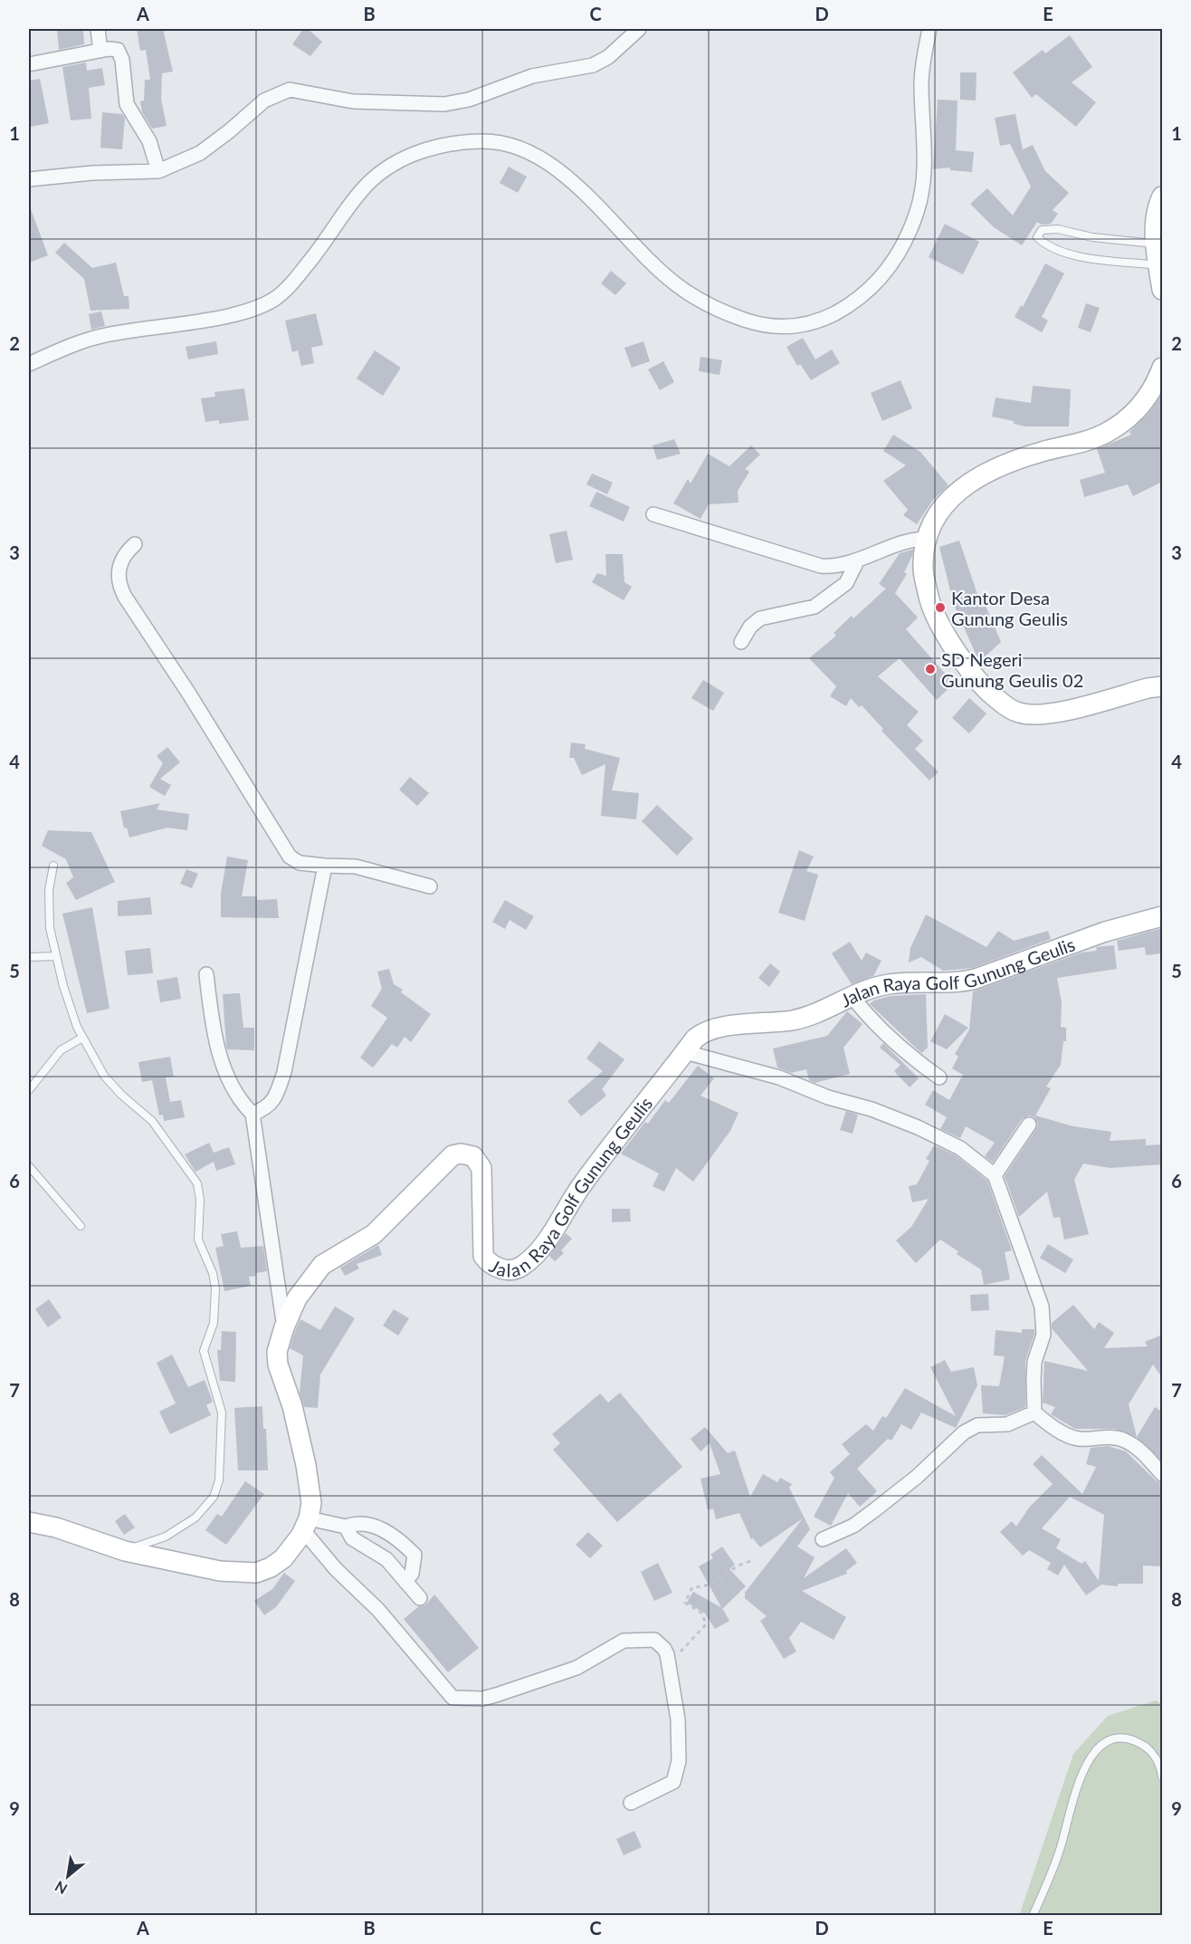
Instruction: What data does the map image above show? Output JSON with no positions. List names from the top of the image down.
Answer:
{
  "streets": {
    "main road": ["Jalan Raya Golf Gunung Geulis"]
  },
  "places": ["Kantor Desa Gunung Geulis", "SD Negeri Gunung Geulis 02"],
  "north": "bottom left",
  "grid": {
    "columns": [
      "A",
      "B",
      "C",
      "D",
      "E"
    ],
    "rows": [
      "1",
      "2",
      "3",
      "4",
      "5",
      "6",
      "7",
      "8",
      "9"
    ]
  }
}
